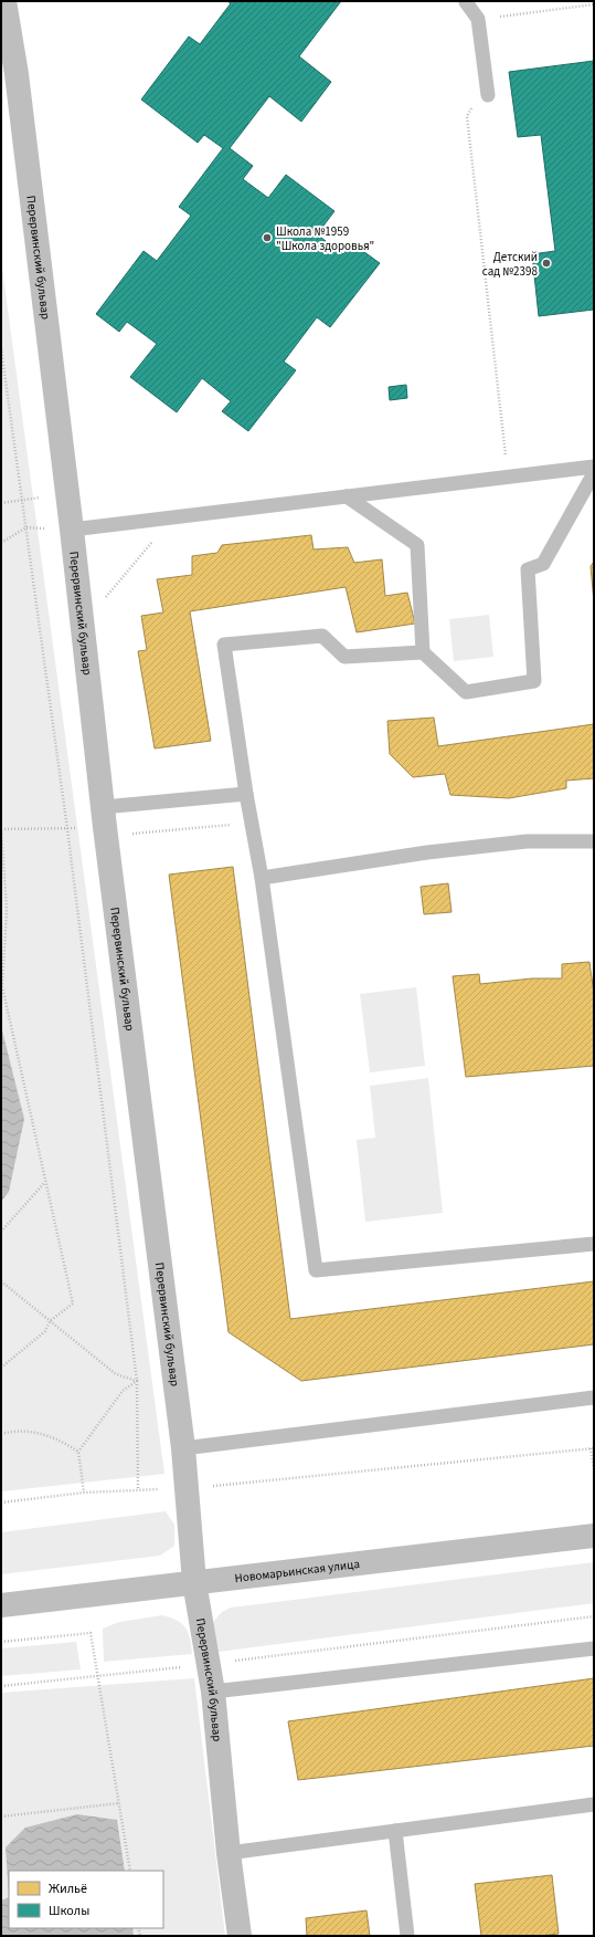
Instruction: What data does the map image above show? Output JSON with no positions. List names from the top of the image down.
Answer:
{
  "streets": {
    "street": ["Перервинский бульвар", "Новомарьинская улица"]
  },
  "crossings": [
    ["Перервинский бульвар", "Новомарьинская улица"]
  ],
  "places": ["Школа №1959 \"Школа здоровья\"", "Детский сад №2398"],
  "legend": ["Жильё", "Школы"]
}
